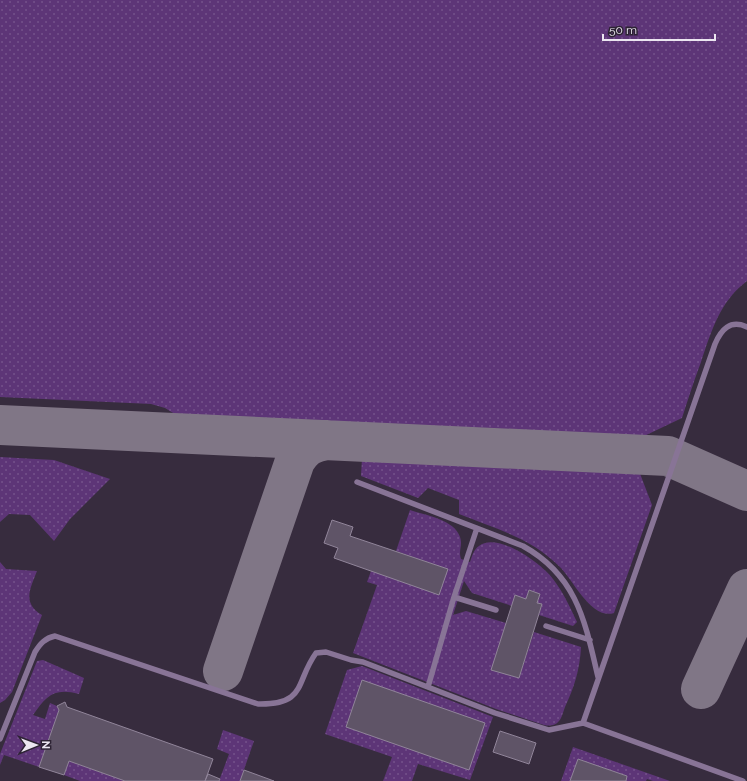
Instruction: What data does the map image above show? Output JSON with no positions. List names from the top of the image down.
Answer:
{
  "scale_bar": "50 m",
  "north": "right"
}
